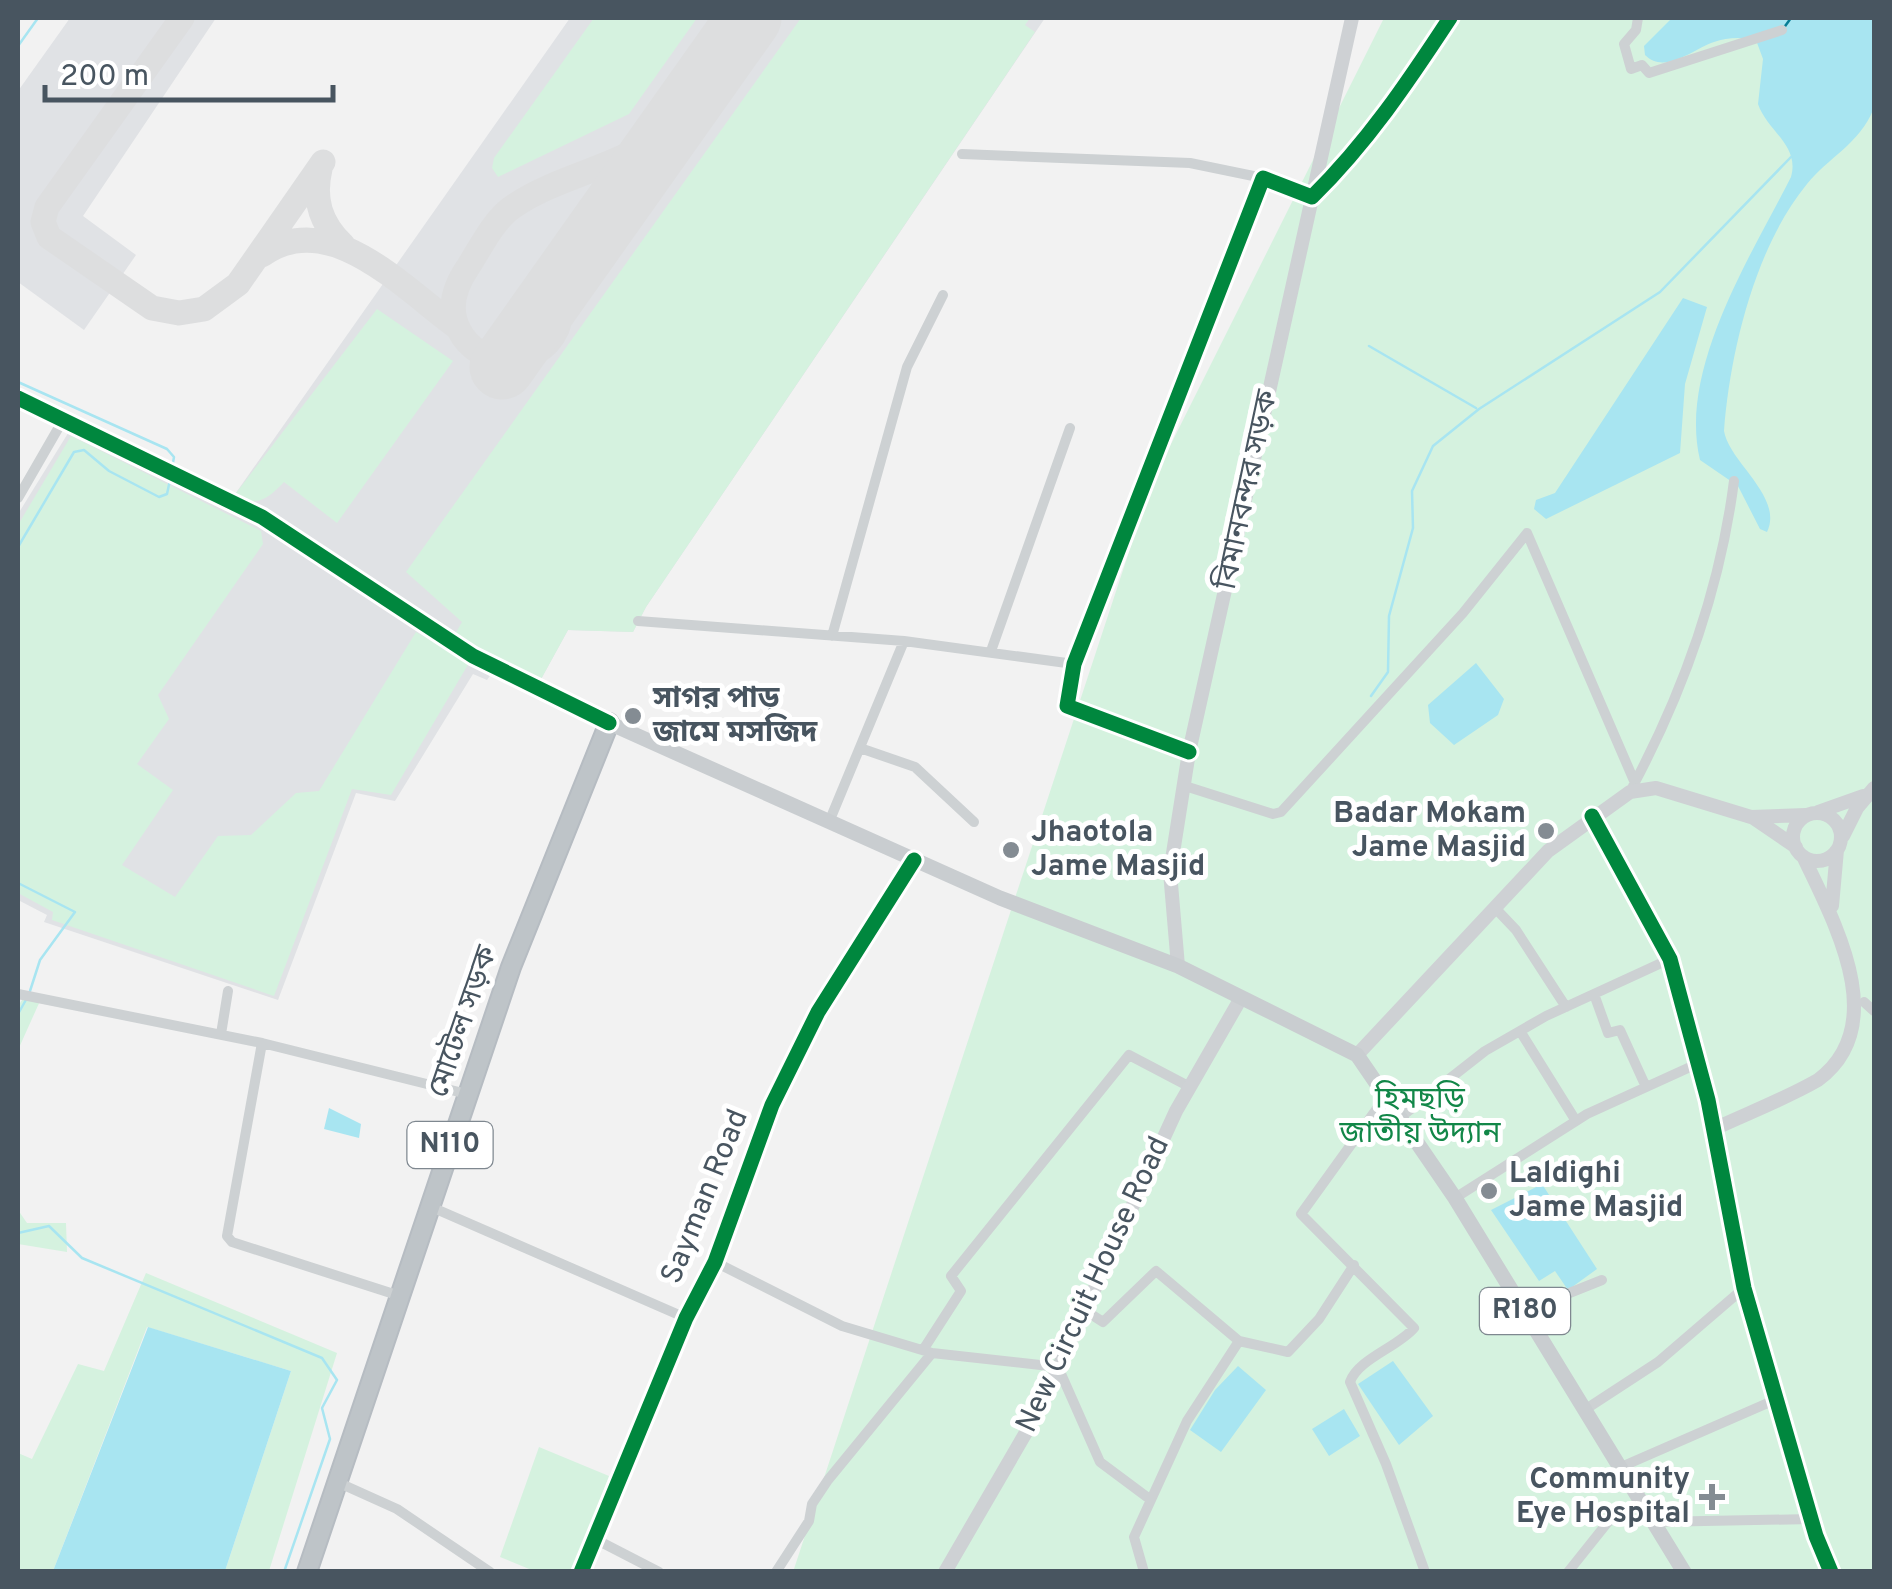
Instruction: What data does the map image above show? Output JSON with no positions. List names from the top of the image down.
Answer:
{
  "streets": {
    "highway": ["মোটেল সড়ক", "N110"],
    "main road": ["R180"],
    "street": ["বিমানবন্দর সড়ক", "Sayman Road", "New Circuit House Road"]
  },
  "crossings": [
    ["বিমানবন্দর সড়ক", "R180"],
    ["মোটেল সড়ক", "R180"],
    ["Sayman Road", "R180"],
    ["New Circuit House Road", "R180"]
  ],
  "parks": ["হিমছড়ি জাতীয় উদ্যান"],
  "places": {
    "other": [
      "সাগর পাড় জামে মসজিদ",
      "Badar Mokam Jame Masjid",
      "Jhaotola Jame Masjid",
      "Laldighi Jame Masjid"
    ],
    "health": ["Community Eye Hospital"]
  },
  "scale_bar": "200 m"
}
